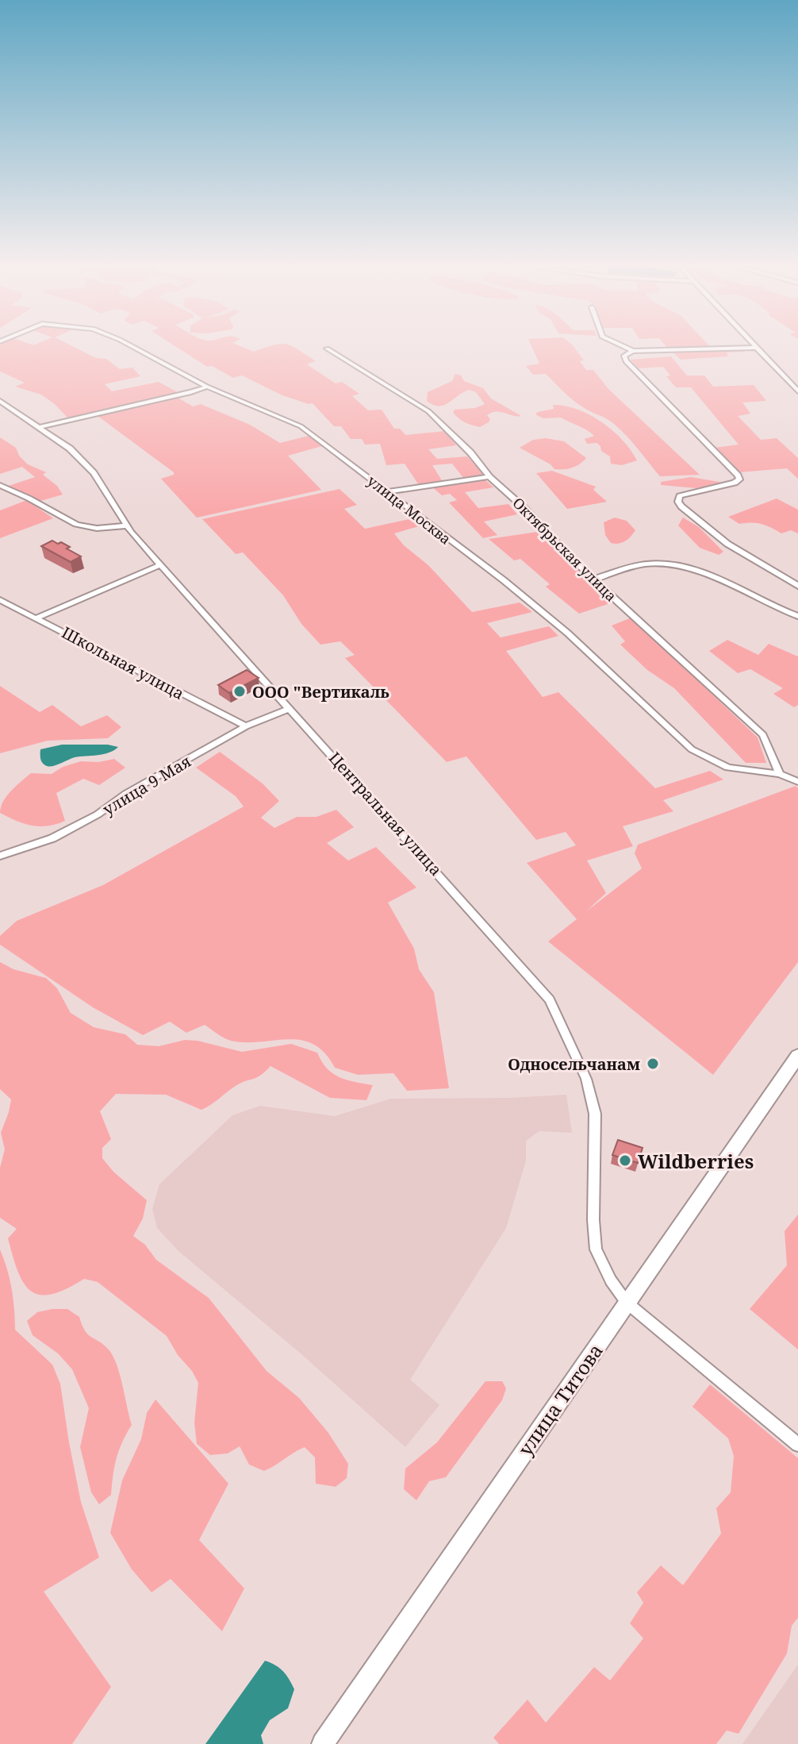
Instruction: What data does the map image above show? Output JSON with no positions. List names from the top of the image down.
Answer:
{
  "streets": {
    "main road": ["улица Титова"],
    "street": [
      "улица Москва",
      "Октябрьская улица",
      "Школьная улица",
      "улица 9 Мая",
      "Центральная улица"
    ]
  },
  "crossings": [
    ["улица Москва", "Октябрьская улица"],
    ["Школьная улица", "улица 9 Мая"],
    ["улица 9 Мая", "Центральная улица"],
    ["Центральная улица", "улица Титова"]
  ],
  "places": ["ООО \"Вертикаль", "Односельчанам", "Wildberries"]
}
